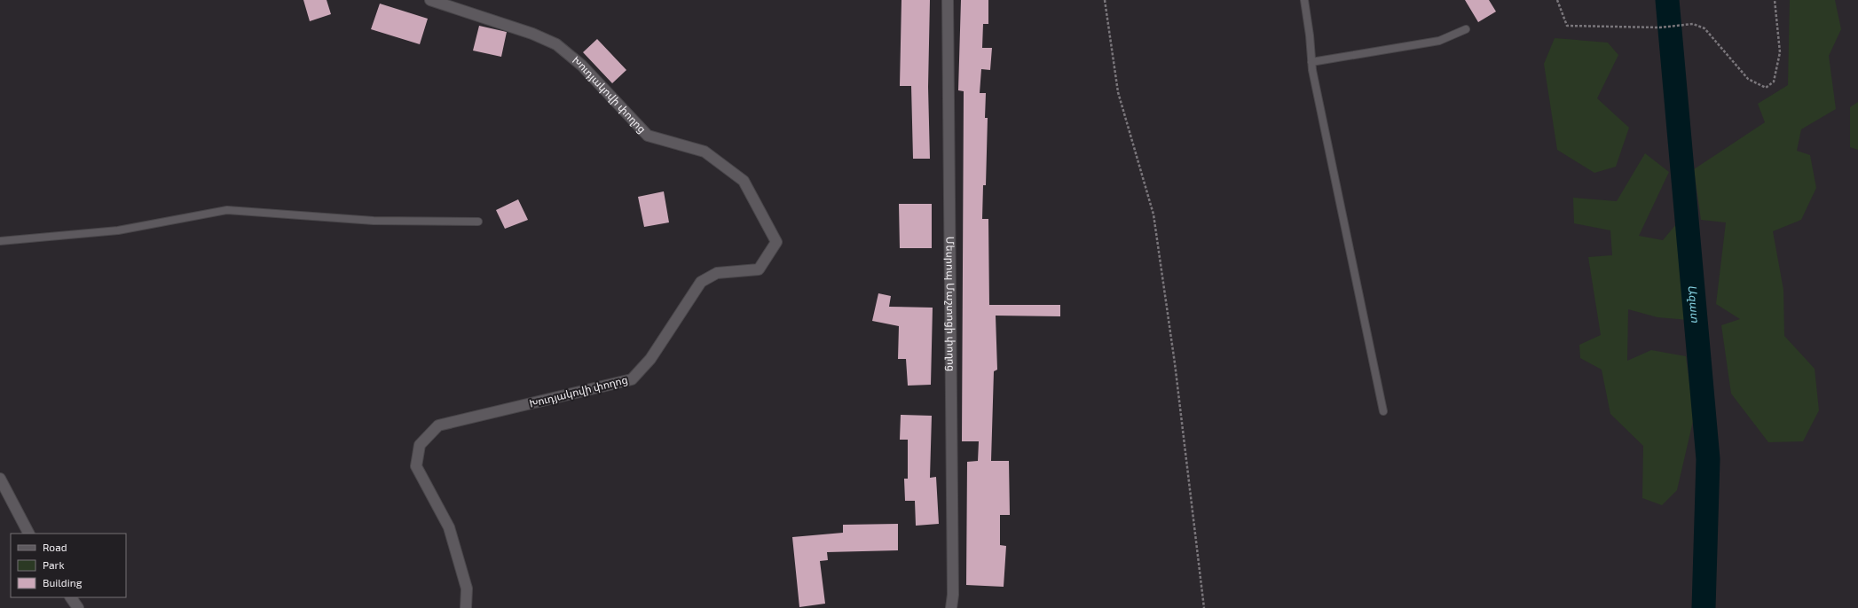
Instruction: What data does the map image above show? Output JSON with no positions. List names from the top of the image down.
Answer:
{
  "streets": {
    "street": ["Խուդյակովի փողոց", "Մեսրոպ Մաշտոցի փողոց"]
  },
  "water": ["Ազատ"],
  "legend": ["Road", "Park", "Building"]
}
